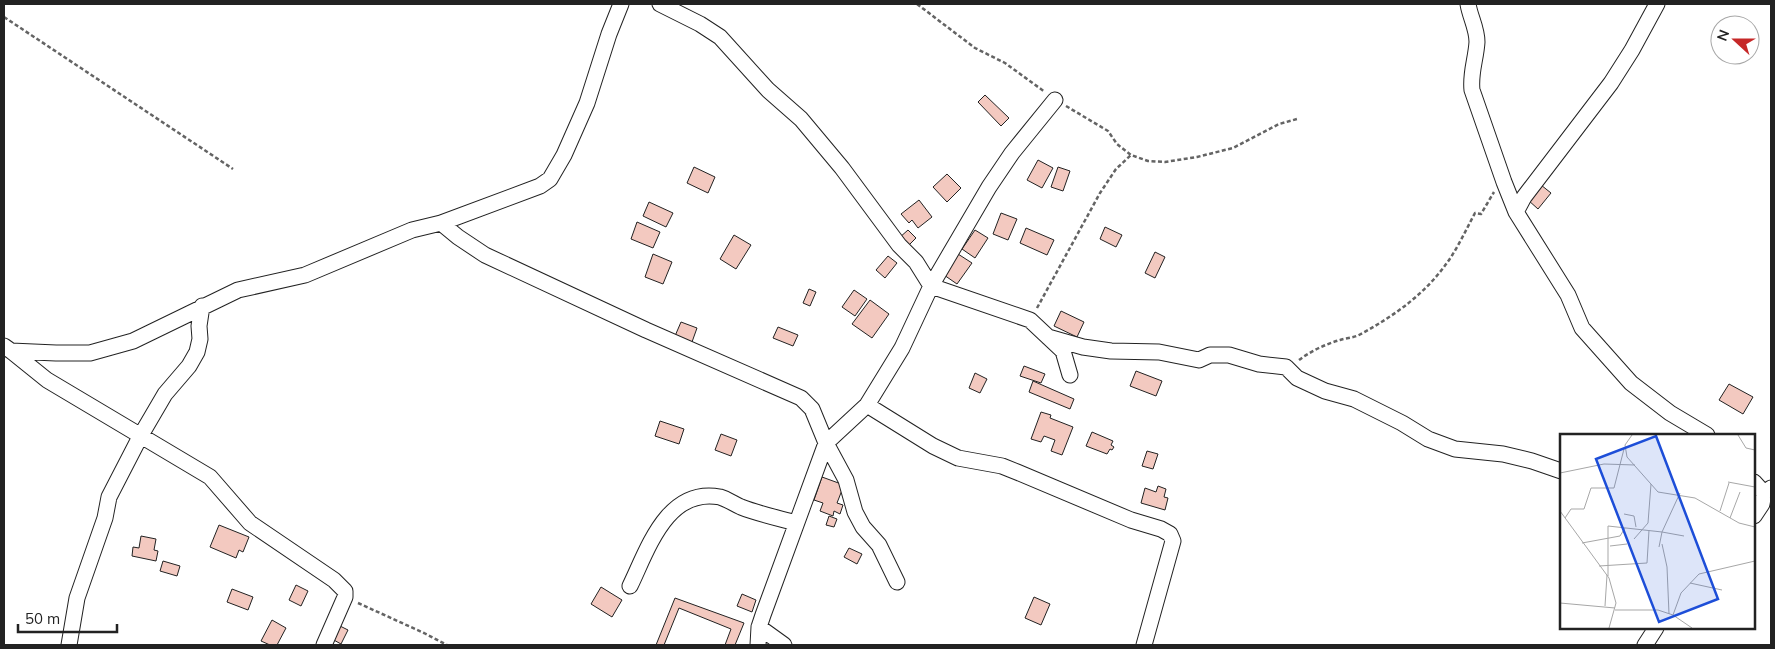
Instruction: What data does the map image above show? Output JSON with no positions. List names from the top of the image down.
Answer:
{
  "scale_bar": "50 m",
  "north": "left"
}
